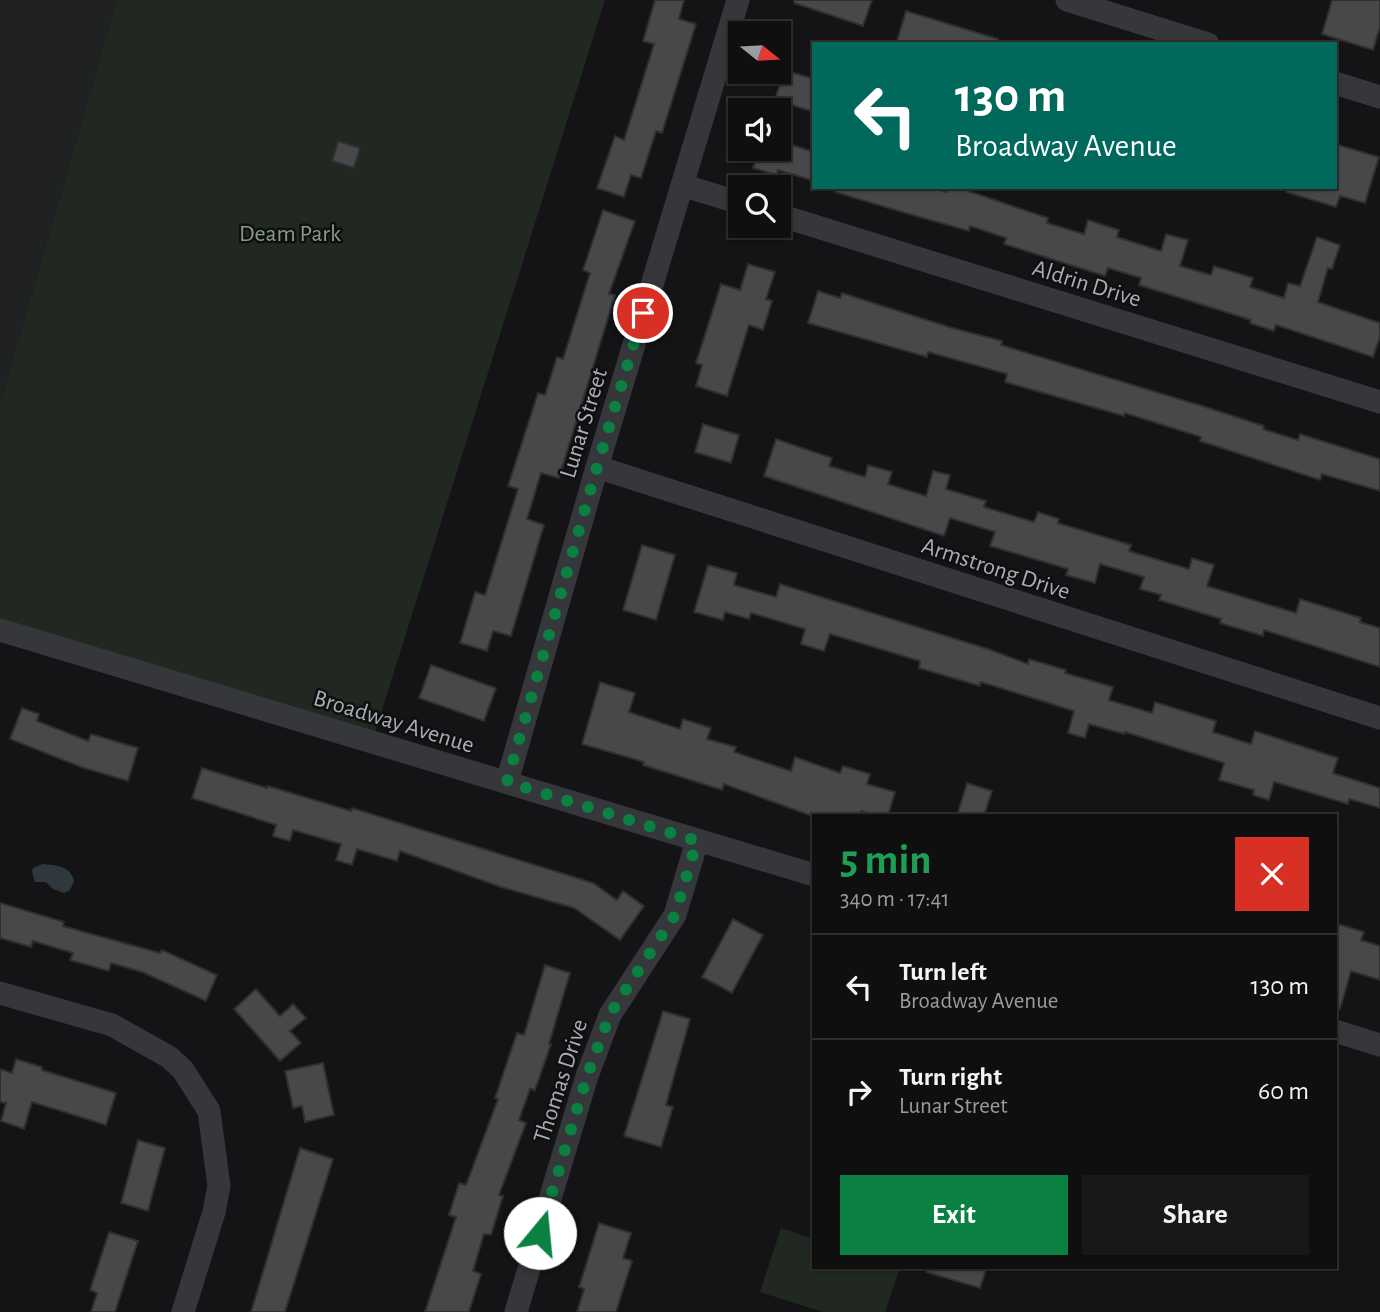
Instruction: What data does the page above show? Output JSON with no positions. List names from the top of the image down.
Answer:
{
  "streets": {
    "street": [
      "Aldrin Drive",
      "Lunar Street",
      "Armstrong Drive",
      "Broadway Avenue",
      "Thomas Drive"
    ]
  },
  "crossings": [
    ["Lunar Street", "Armstrong Drive"],
    ["Lunar Street", "Broadway Avenue"],
    ["Broadway Avenue", "Thomas Drive"]
  ],
  "parks": ["Deam Park"],
  "north": "right",
  "page": {
    "turn": ["130 m", "Broadway Avenue"],
    "heading": ["5 min", "340 m · 17:41"],
    "list": [
      {
        "name": "Turn left",
        "note": "Broadway Avenue",
        "value": "130 m"
      },
      {
        "name": "Turn right",
        "note": "Lunar Street",
        "value": "60 m"
      }
    ],
    "buttons": ["Exit", "Share"]
  }
}
